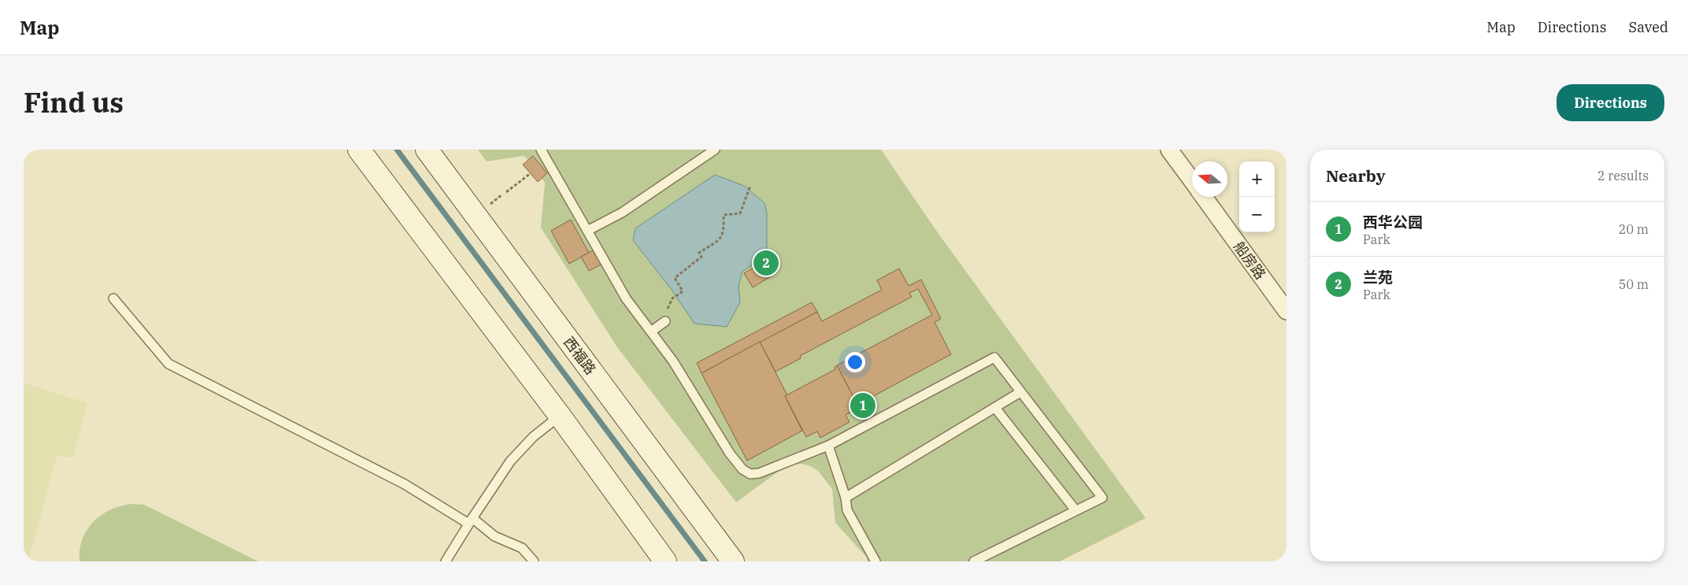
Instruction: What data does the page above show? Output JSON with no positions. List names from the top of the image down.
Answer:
{
  "streets": {
    "main road": ["西福路"],
    "street": ["船房路"]
  },
  "north": "left",
  "page": {
    "header": "Map",
    "nav": ["Map", "Directions", "Saved"],
    "title": "Find us",
    "buttons": "Directions",
    "heading": ["Nearby", "2 results"],
    "map_buttons": ["+", "−"],
    "list": [
      {
        "mark": "1",
        "name": "西华公园",
        "note": "Park",
        "value": "20 m"
      },
      {
        "mark": "2",
        "name": "兰苑",
        "note": "Park",
        "value": "50 m"
      }
    ],
    "pins": ["2", "1"]
  }
}
